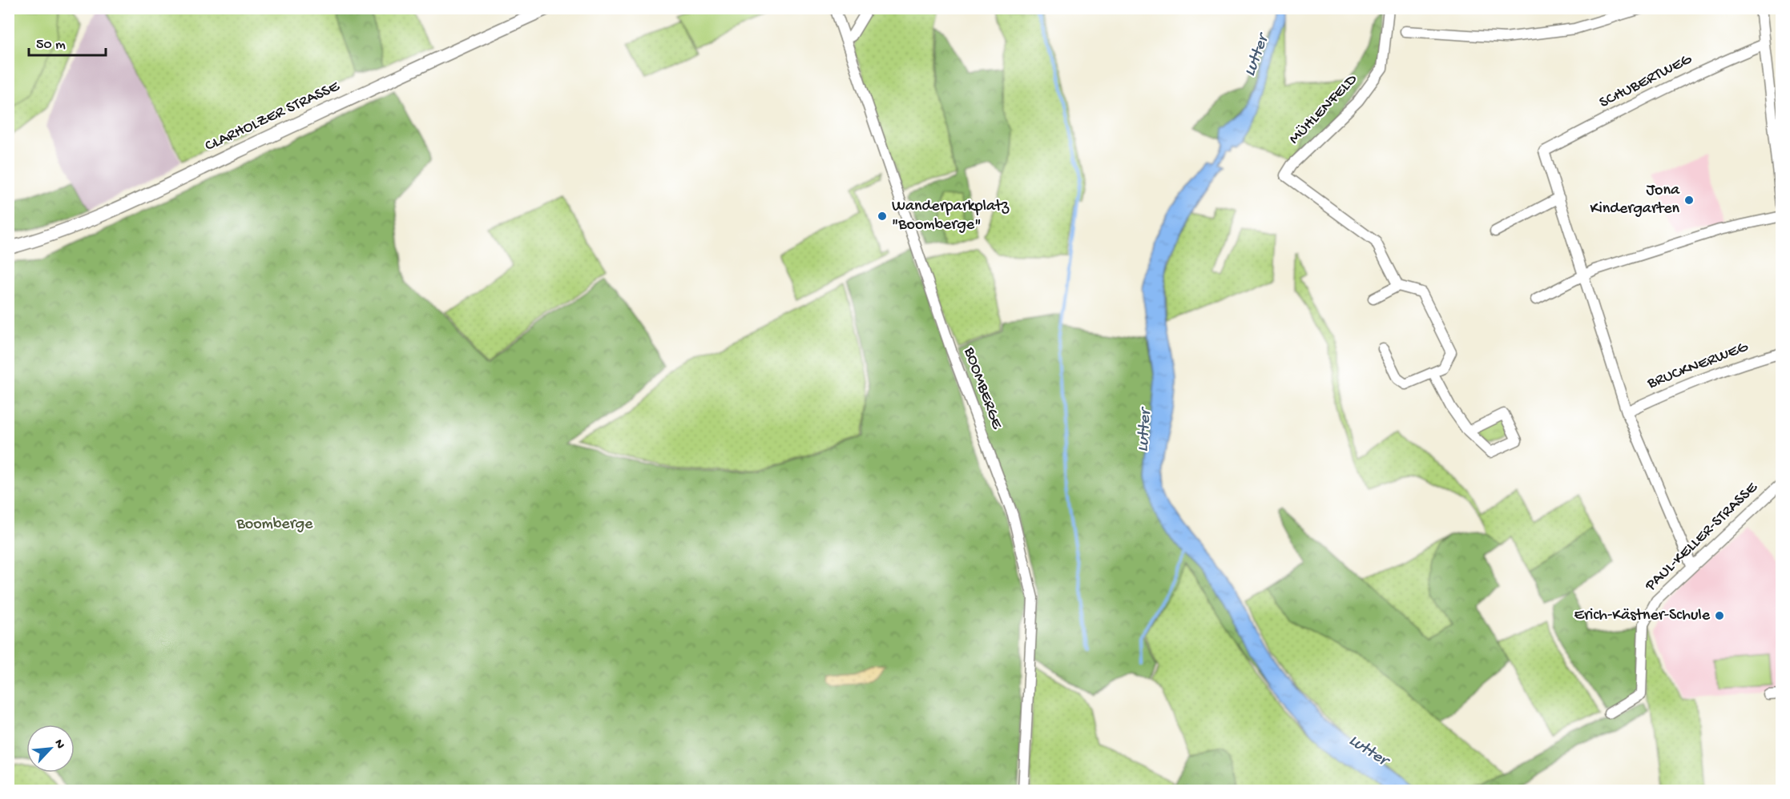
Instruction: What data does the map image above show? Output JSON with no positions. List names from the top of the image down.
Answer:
{
  "streets": {
    "street": [
      "SCHUBERTWEG",
      "MÜHLENFELD",
      "CLARHOLZER STRASSE",
      "BRUCKNERWEG",
      "BOOMBERGE",
      "PAUL-KELLER-STRASSE"
    ]
  },
  "water": ["Lutter"],
  "parks": ["Boomberge"],
  "places": ["Jona Kindergarten", "Wanderparkplatz \"Boomberge\"", "Erich-Kästner-Schule"],
  "scale_bar": "50 m",
  "north": "top right"
}
